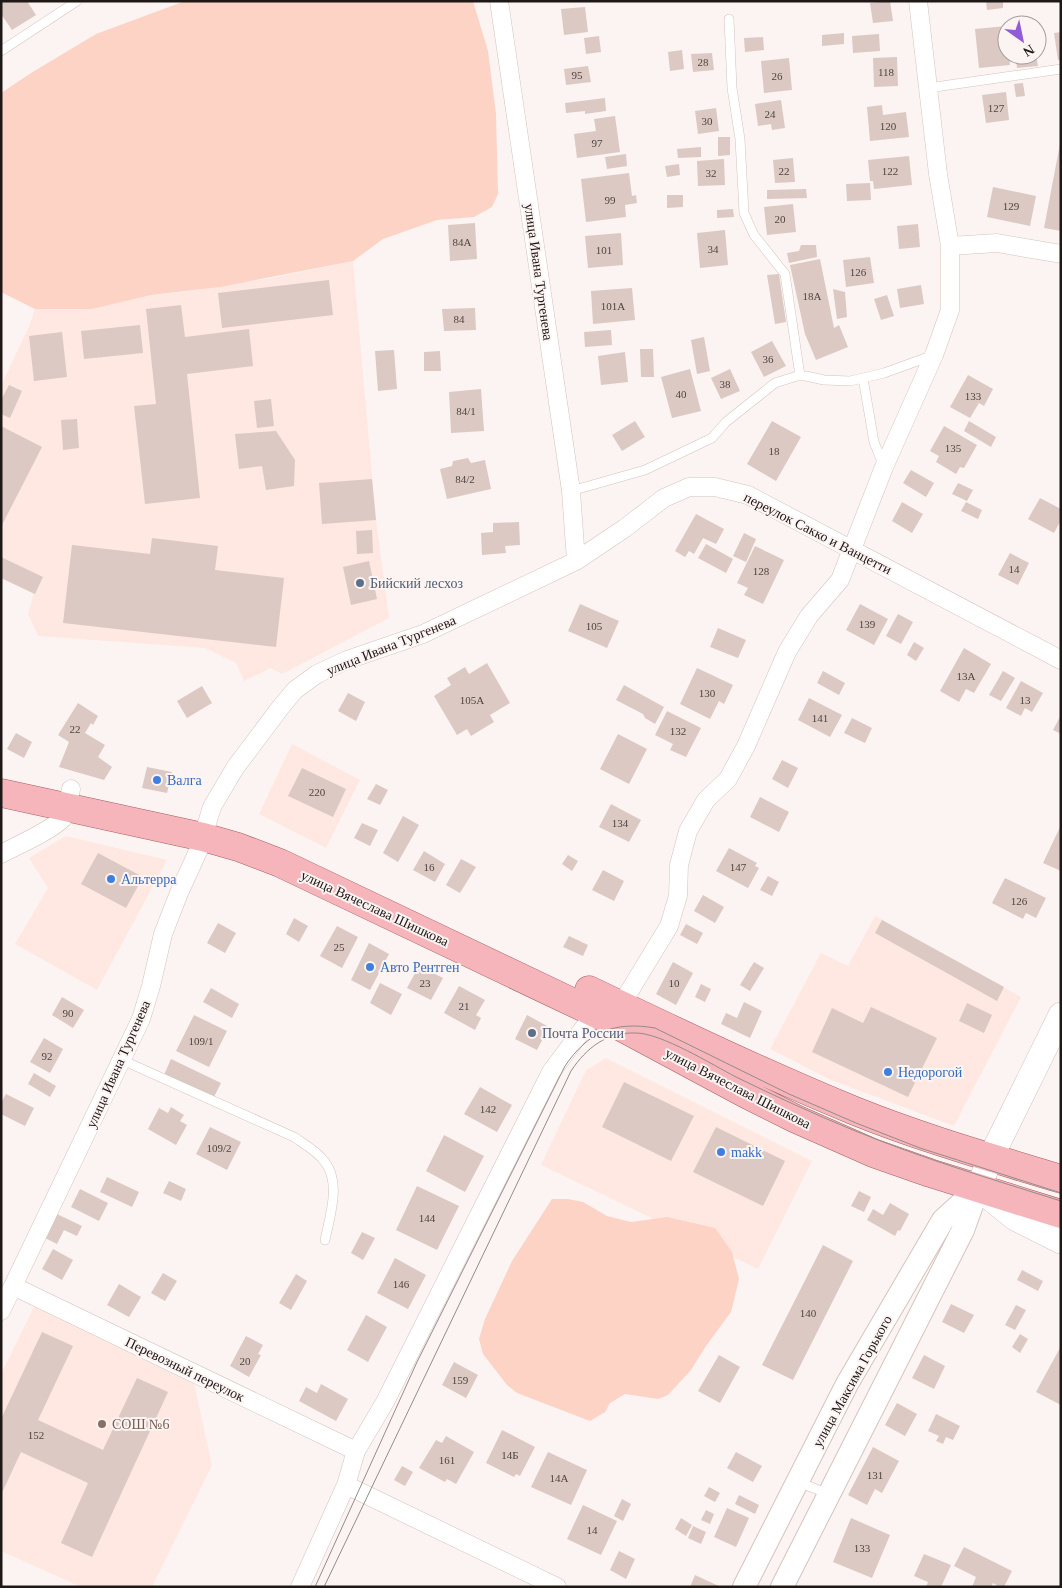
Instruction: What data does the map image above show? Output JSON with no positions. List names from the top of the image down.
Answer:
{
  "streets": {
    "main road": ["улица Вячеслава Шишкова", "улица Максима Горького"],
    "street": ["улица Ивана Тургенева", "переулок Сакко и Ванцетти", "Перевозный переулок"]
  },
  "crossings": [
    ["улица Ивана Тургенева", "переулок Сакко и Ванцетти"],
    ["улица Ивана Тургенева", "улица Вячеслава Шишкова"],
    ["улица Ивана Тургенева", "Перевозный переулок"],
    ["улица Вячеслава Шишкова", "улица Максима Горького"]
  ],
  "places": [
    "Бийский лесхоз",
    "Валга",
    "Альтерра",
    "Авто Рентген",
    "Почта России",
    "Недорогой",
    "makk",
    "СОШ №6"
  ],
  "house_numbers": [
    "28",
    "118",
    "95",
    "26",
    "127",
    "24",
    "30",
    "120",
    "97",
    "22",
    "122",
    "32",
    "99",
    "129",
    "20",
    "84А",
    "34",
    "101",
    "126",
    "18А",
    "101А",
    "84",
    "36",
    "38",
    "40",
    "133",
    "84/1",
    "135",
    "18",
    "84/2",
    "14",
    "128",
    "139",
    "105",
    "13А",
    "130",
    "105А",
    "13",
    "141",
    "22",
    "132",
    "220",
    "134",
    "16",
    "147",
    "126",
    "25",
    "23",
    "10",
    "21",
    "90",
    "109/1",
    "92",
    "142",
    "109/2",
    "144",
    "146",
    "140",
    "20",
    "159",
    "152",
    "14Б",
    "161",
    "131",
    "14А",
    "14",
    "133"
  ],
  "north": "bottom right"
}
